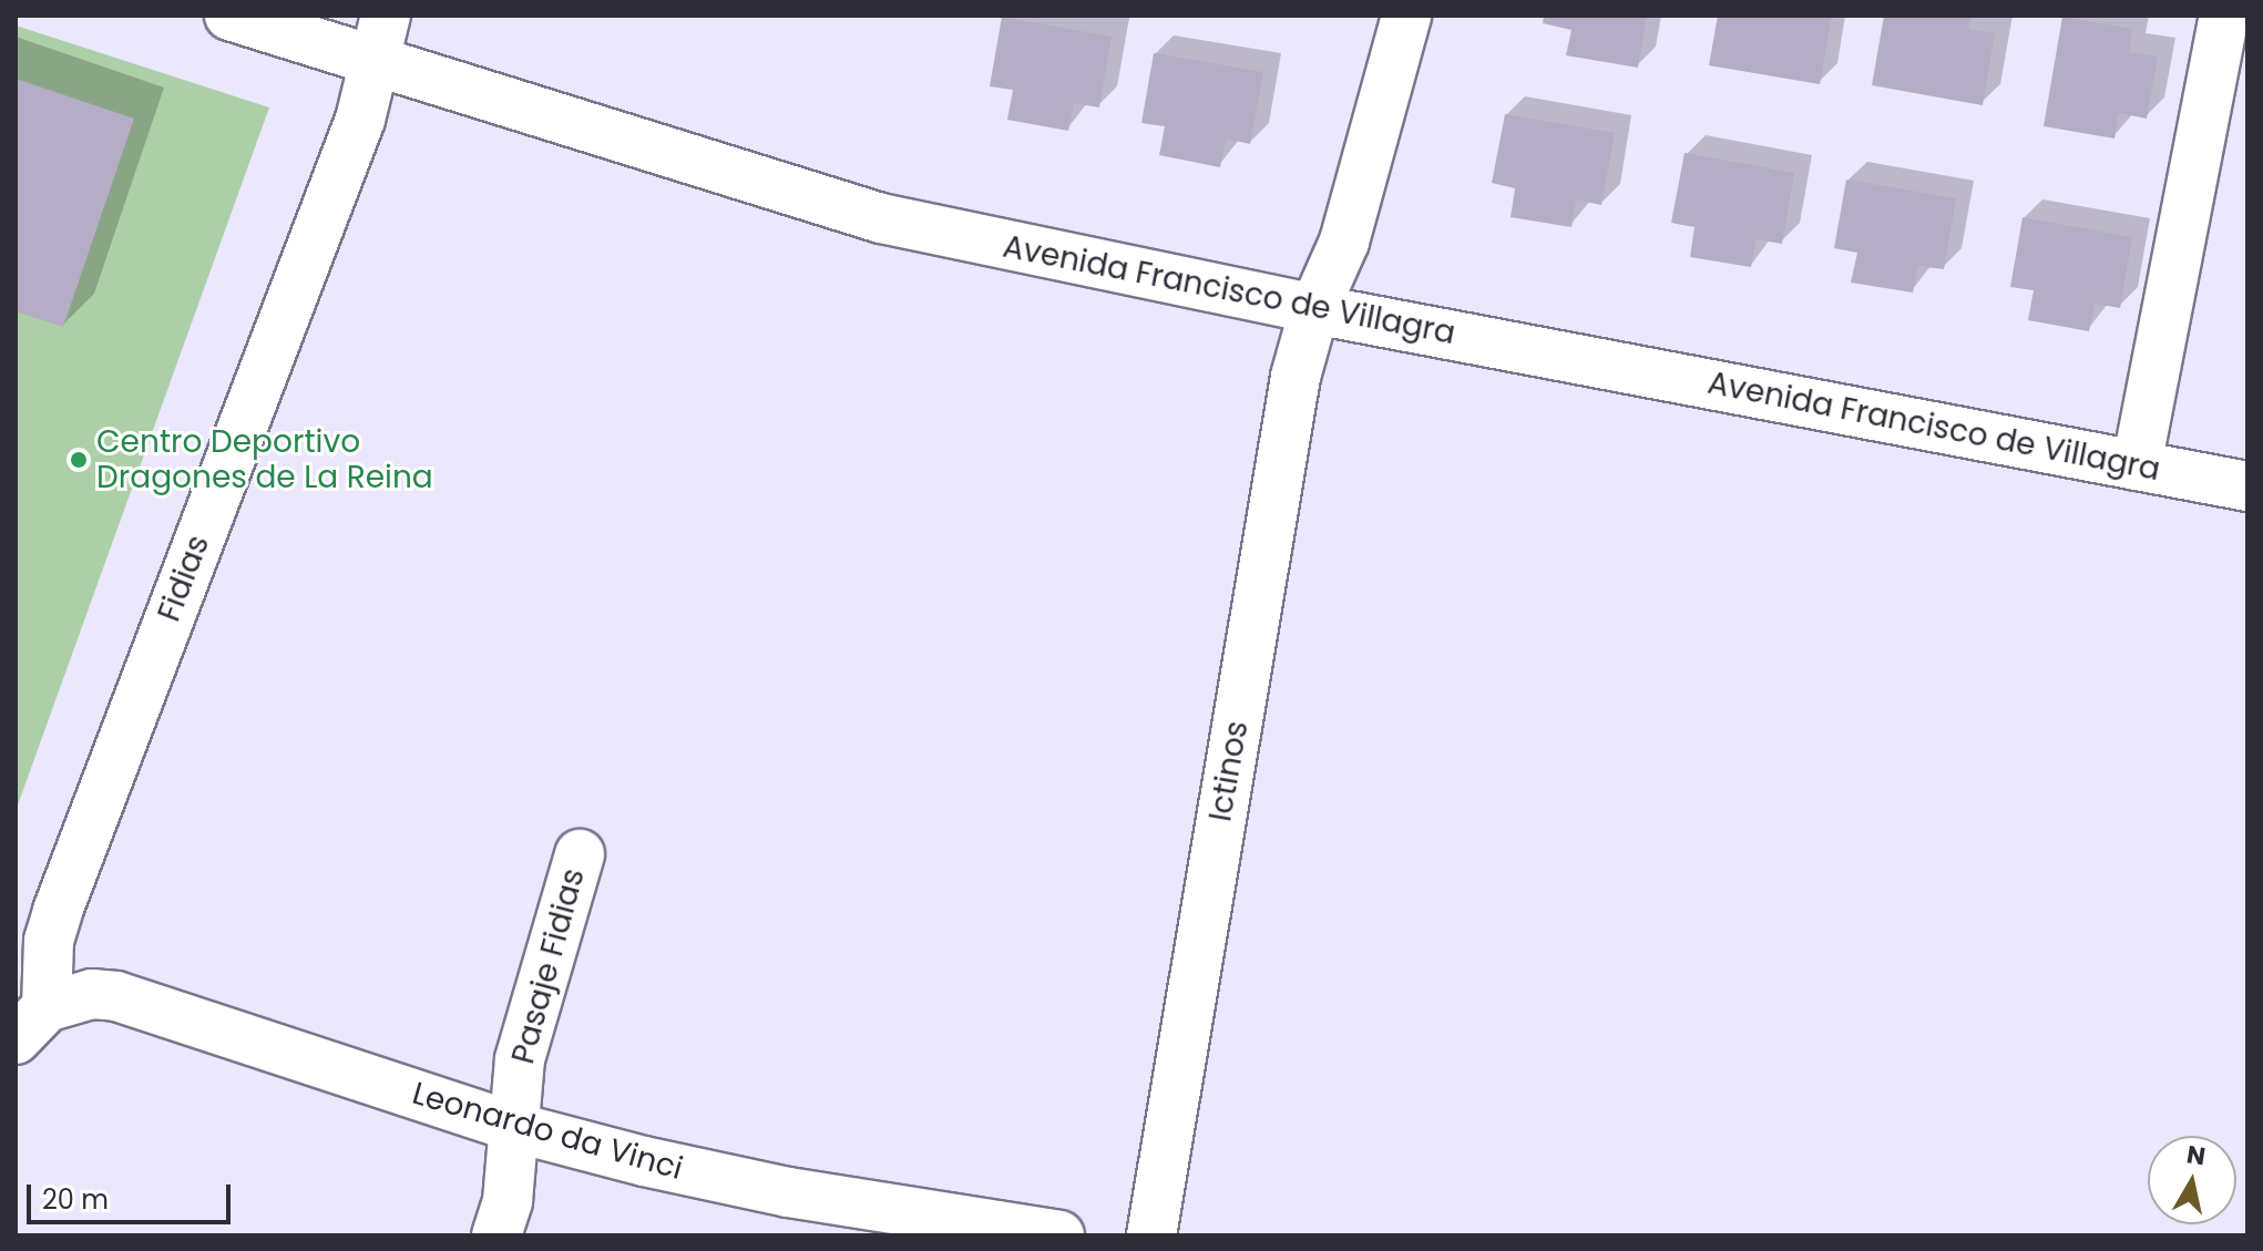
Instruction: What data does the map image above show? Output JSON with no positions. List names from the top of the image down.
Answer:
{
  "streets": {
    "street": [
      "Avenida Francisco de Villagra",
      "Fidias",
      "Ictinos",
      "Pasaje Fidias",
      "Leonardo da Vinci"
    ]
  },
  "crossings": [
    ["Avenida Francisco de Villagra", "Fidias"],
    ["Avenida Francisco de Villagra", "Ictinos"],
    ["Fidias", "Leonardo da Vinci"],
    ["Pasaje Fidias", "Leonardo da Vinci"]
  ],
  "places": ["Centro Deportivo Dragones de La Reina"],
  "scale_bar": "20 m",
  "north": "top"
}
